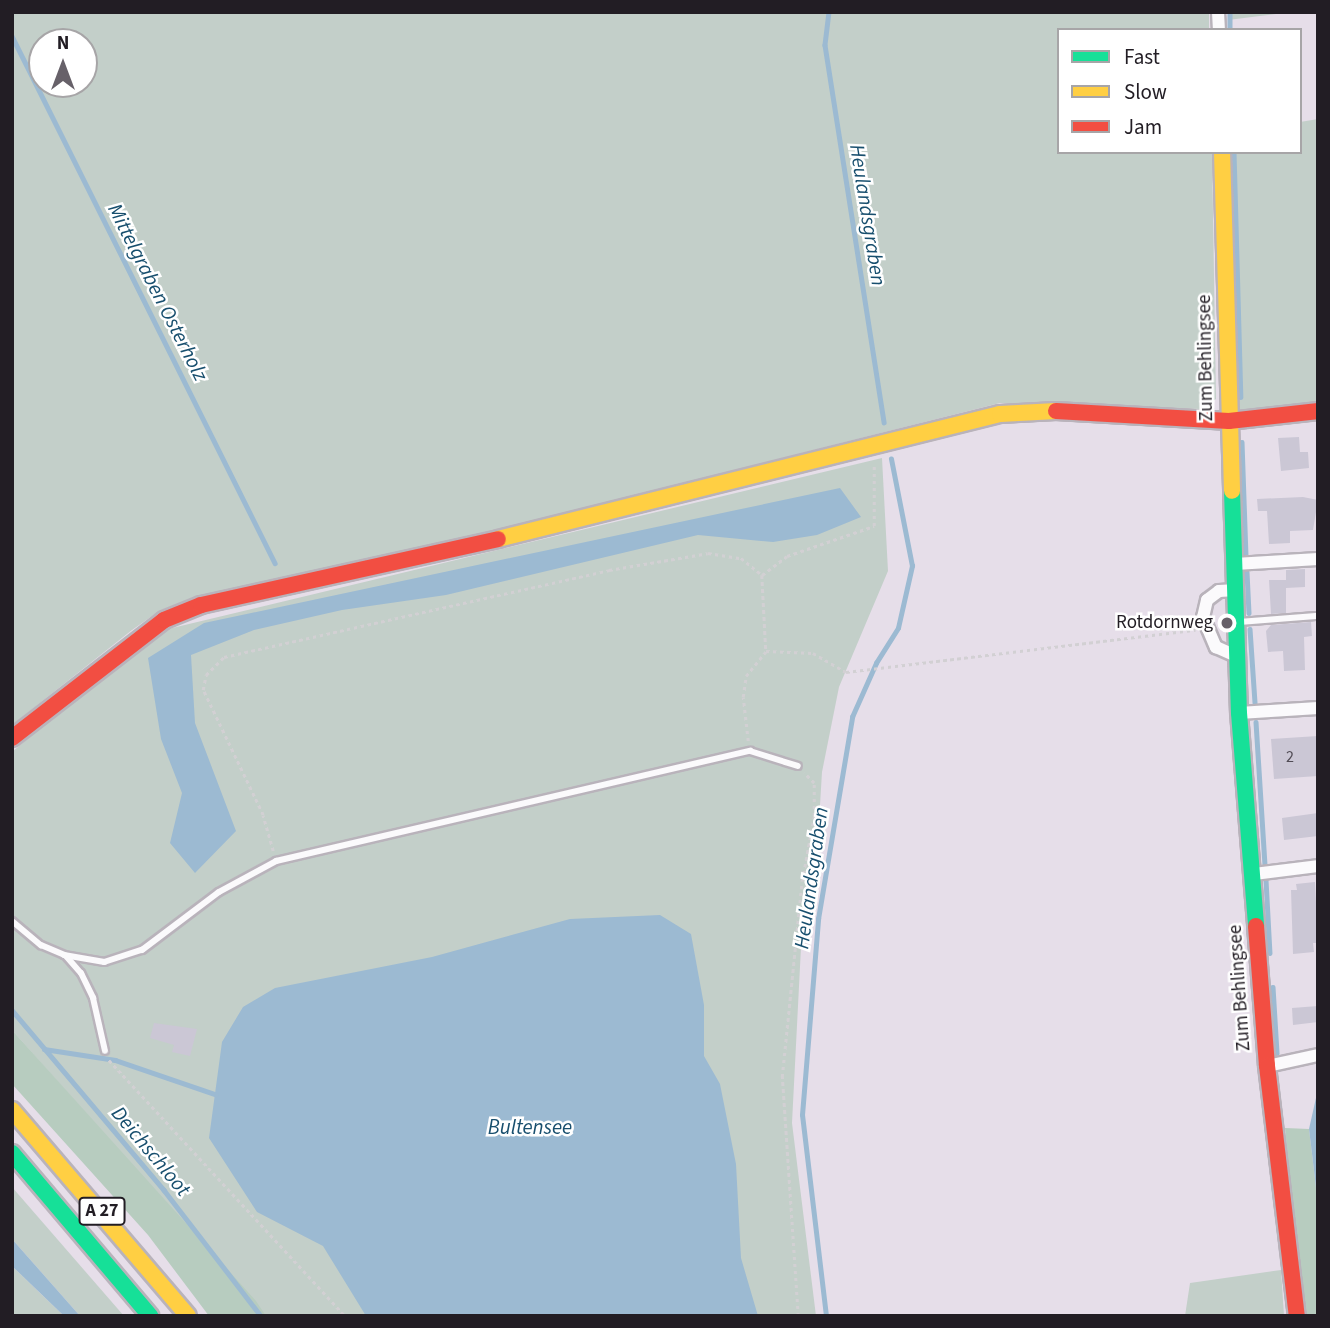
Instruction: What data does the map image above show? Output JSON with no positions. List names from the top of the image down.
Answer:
{
  "streets": {
    "main road": ["Zum Behlingsee", "A 27"]
  },
  "water": [
    "Heulandsgraben",
    "Mittelgraben Osterholz",
    "Bultensee",
    "Deichschloot"
  ],
  "places": ["Rotdornweg"],
  "house_numbers": ["2"],
  "legend": ["Fast", "Slow", "Jam"],
  "north": "top"
}
